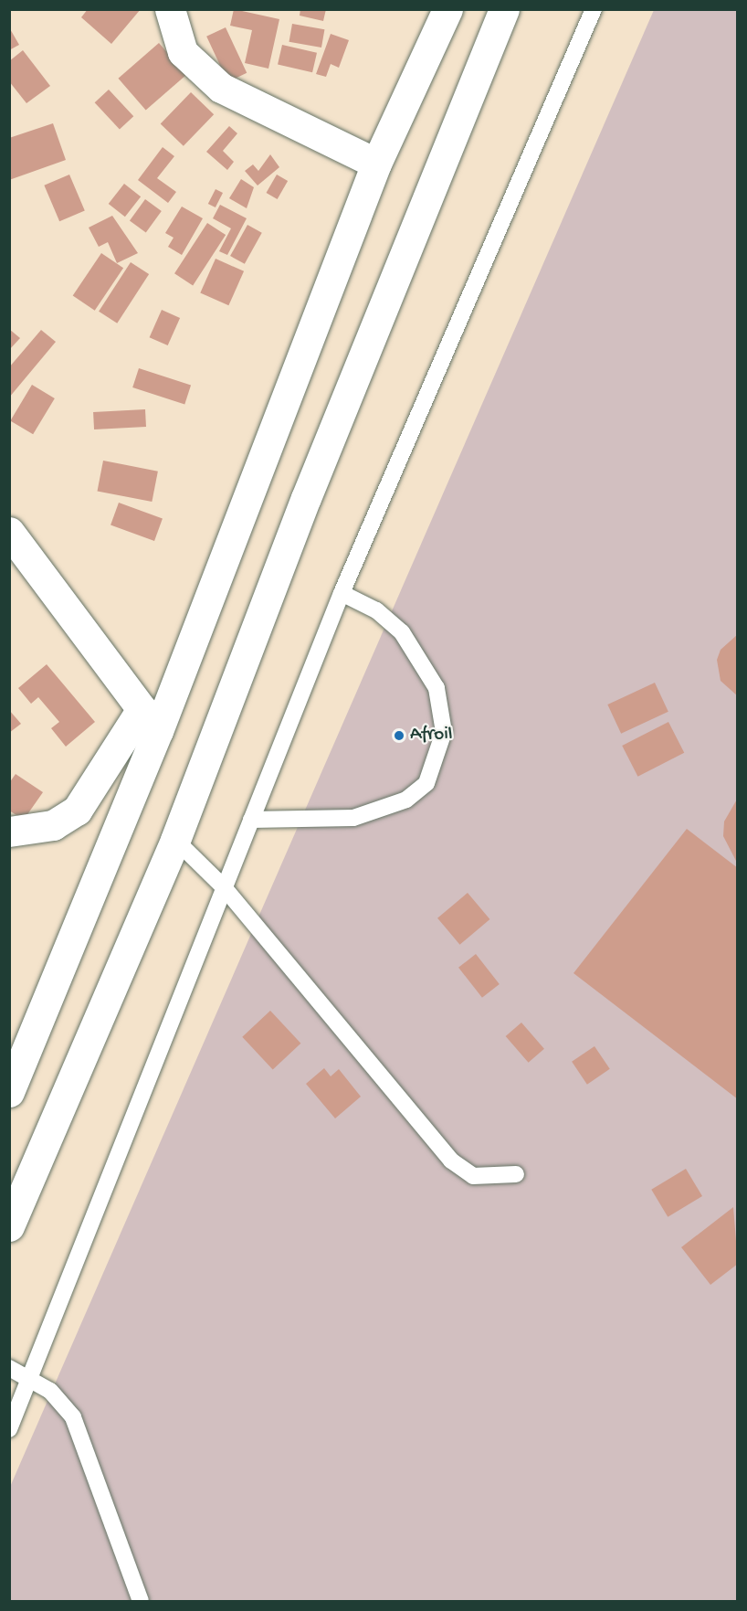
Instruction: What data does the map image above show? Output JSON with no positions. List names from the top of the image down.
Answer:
{
  "places": ["Afroil"]
}
